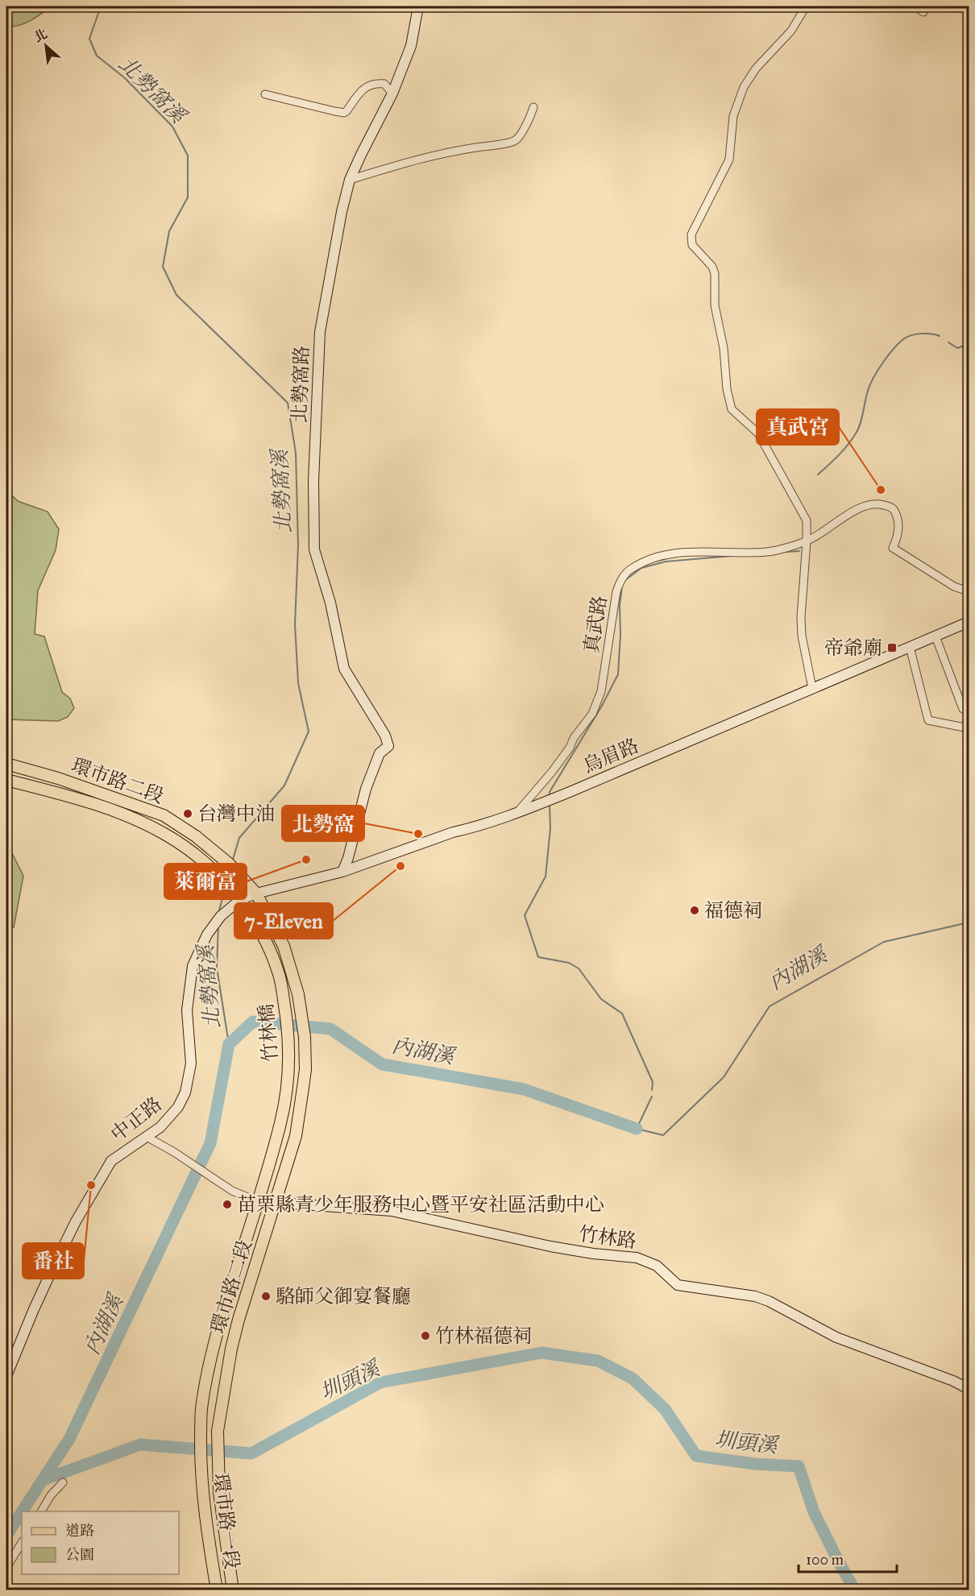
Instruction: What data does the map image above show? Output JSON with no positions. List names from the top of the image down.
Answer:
{
  "streets": {
    "main road": ["環市路二段", "竹林橋", "環市路一段"],
    "street": [
      "北勢窩路",
      "真武路",
      "烏眉路",
      "中正路",
      "竹林路"
    ]
  },
  "crossings": [
    ["北勢窩路", "烏眉路"],
    ["真武路", "烏眉路"],
    ["烏眉路", "環市路二段"],
    ["烏眉路", "竹林橋"],
    ["烏眉路", "中正路"],
    ["環市路二段", "竹林橋"],
    ["環市路二段", "中正路"],
    ["環市路二段", "竹林路"],
    ["環市路二段", "環市路一段"],
    ["竹林橋", "中正路"],
    ["中正路", "竹林路"]
  ],
  "water": ["北勢窩溪", "內湖溪", "圳頭溪"],
  "places": {
    "other": [
      "真武宮",
      "台灣中油",
      "北勢窩",
      "萊爾富",
      "7-Eleven",
      "福德祠",
      "番社",
      "苗栗縣青少年服務中心暨平安社區活動中心",
      "駱師父御宴餐廳",
      "竹林福德祠"
    ],
    "transit": ["帝爺廟"]
  },
  "legend": ["道路", "公園"],
  "scale_bar": "100 m",
  "north": "top left"
}
